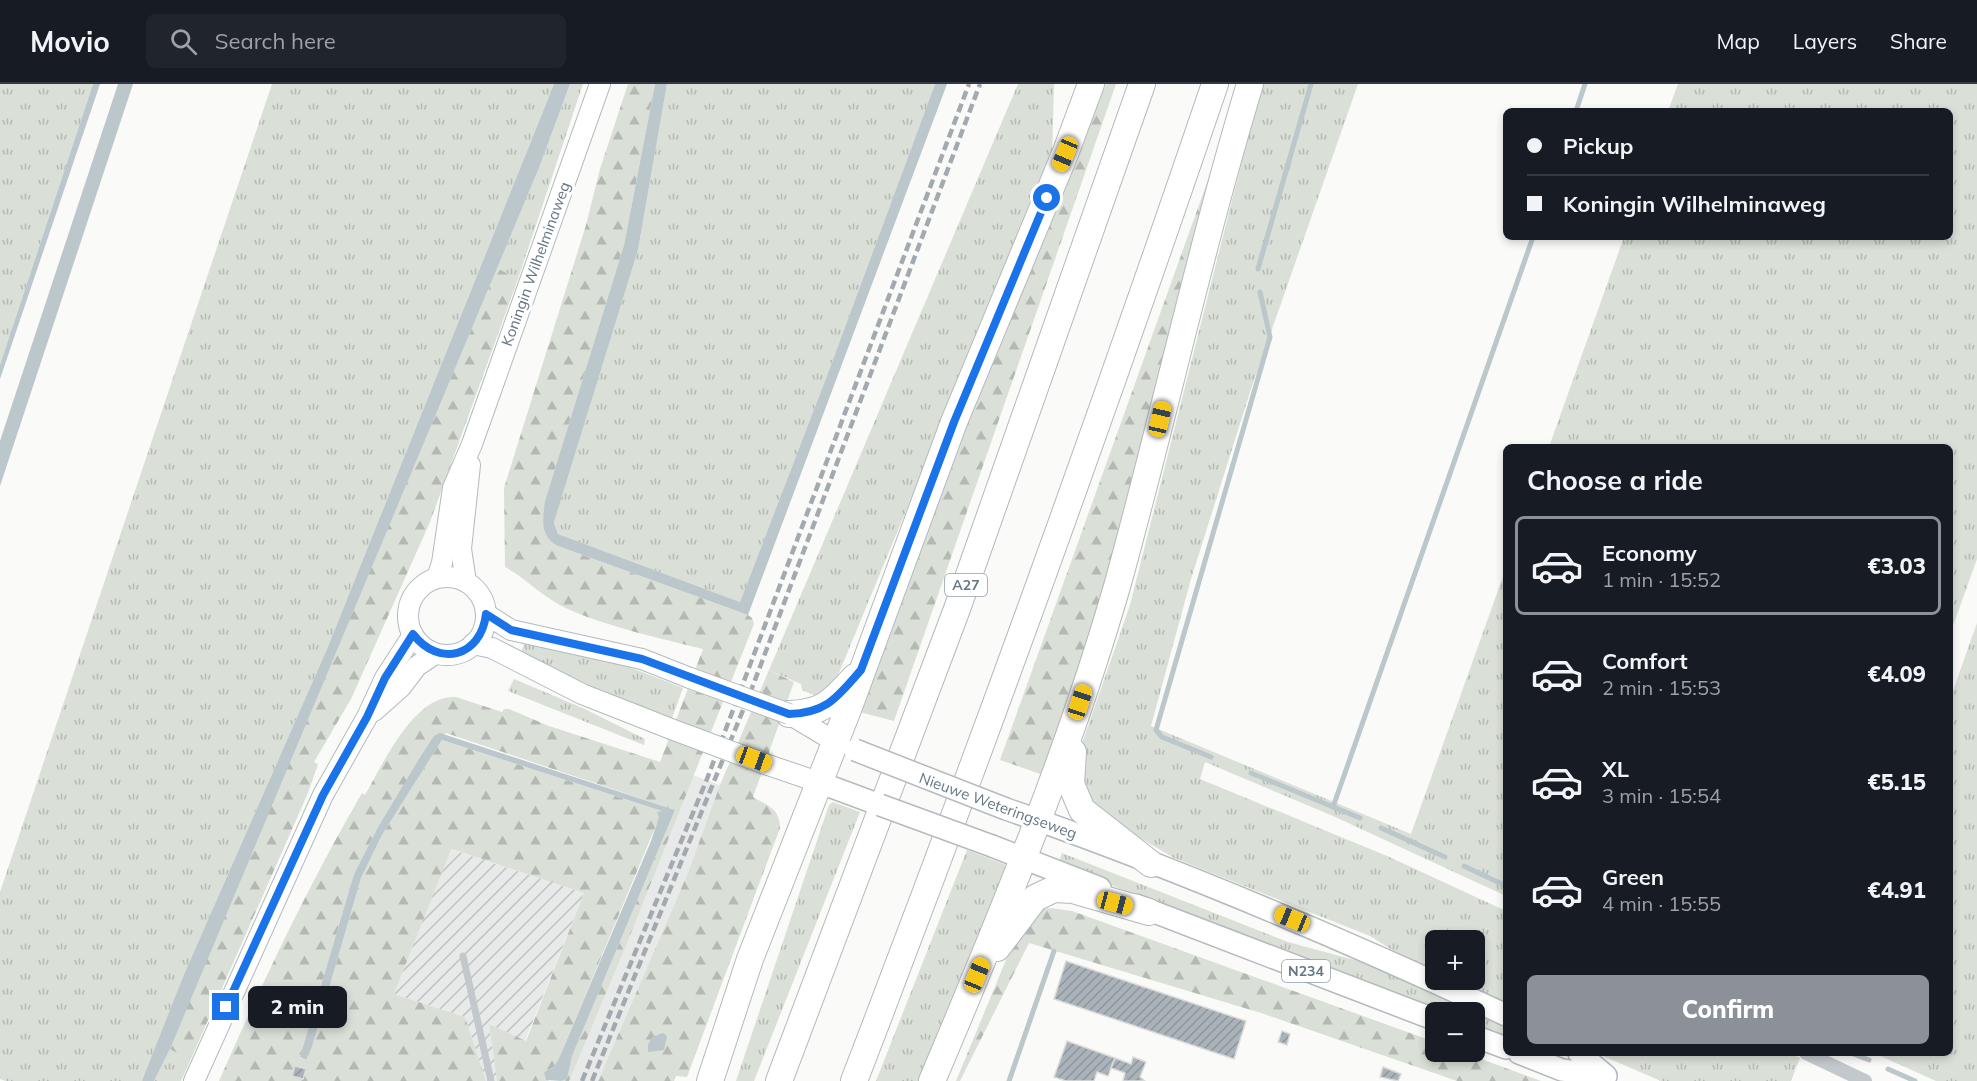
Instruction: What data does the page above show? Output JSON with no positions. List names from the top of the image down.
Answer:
{
  "streets": {
    "highway": ["A27"],
    "main road": ["Koningin Wilhelminaweg", "Nieuwe Weteringseweg", "N234"]
  },
  "crossings": [
    ["Koningin Wilhelminaweg", "Nieuwe Weteringseweg"],
    ["Koningin Wilhelminaweg", "N234"],
    ["Nieuwe Weteringseweg", "N234"]
  ],
  "page": {
    "header": "Movio",
    "search": "Search here",
    "nav": ["Map", "Layers", "Share"],
    "banner": ["Pickup", "Koningin Wilhelminaweg"],
    "heading": "Choose a ride",
    "list": [
      {
        "name": "Economy",
        "note": "1 min · 15:52",
        "value": "€3.03"
      },
      {
        "name": "Comfort",
        "note": "2 min · 15:53",
        "value": "€4.09"
      },
      {
        "name": "XL",
        "note": "3 min · 15:54",
        "value": "€5.15"
      },
      {
        "name": "Green",
        "note": "4 min · 15:55",
        "value": "€4.91"
      }
    ],
    "map_buttons": ["+", "−"],
    "buttons": "Confirm",
    "bubble": "2 min"
  }
}
